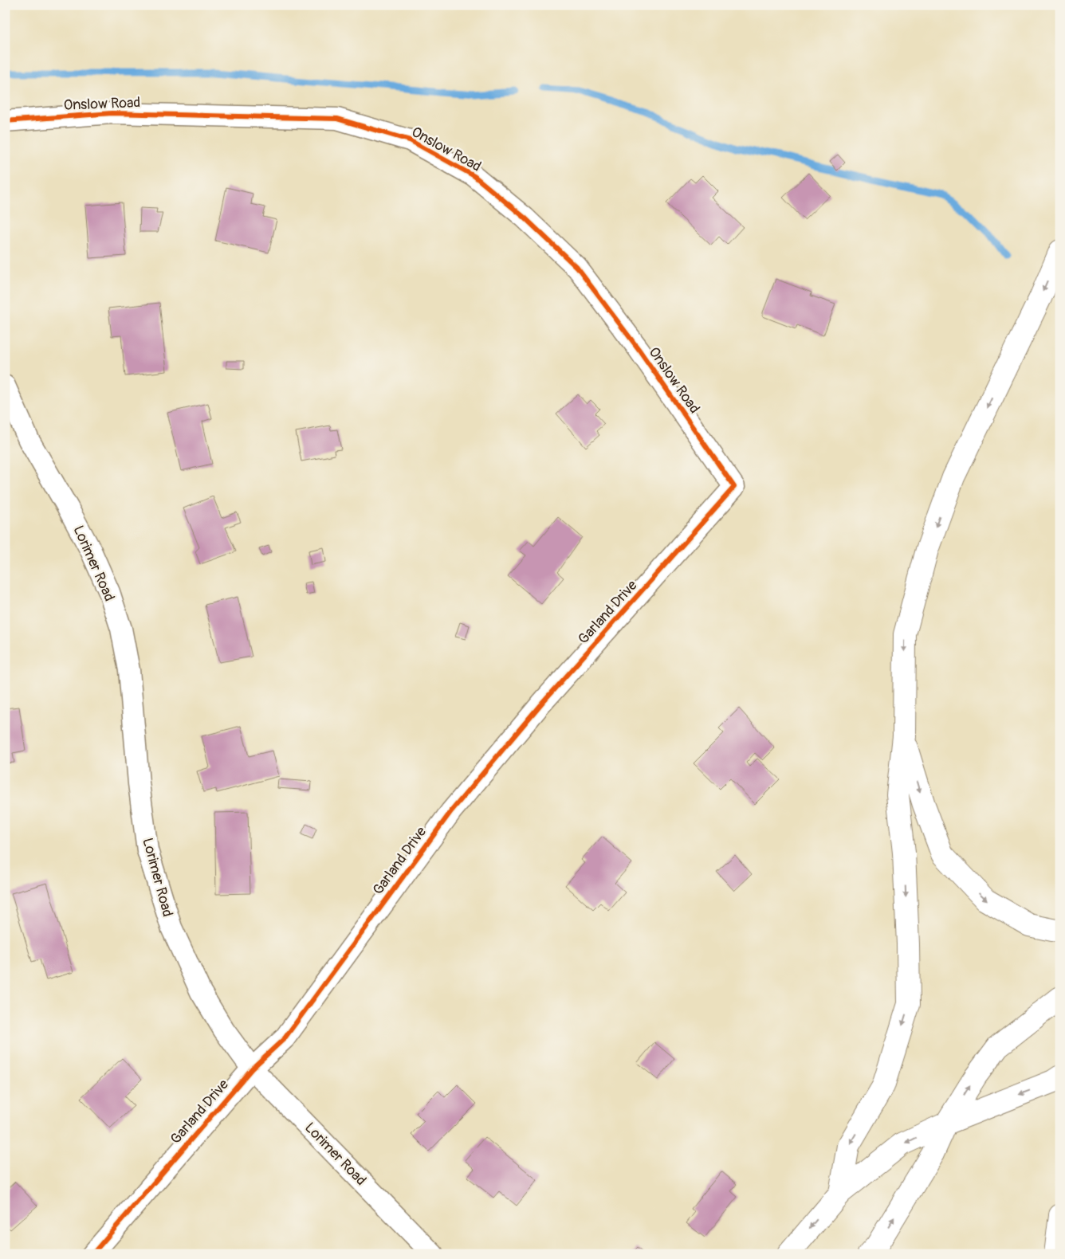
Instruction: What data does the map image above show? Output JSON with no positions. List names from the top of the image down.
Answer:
{
  "streets": {
    "street": ["Onslow Road", "Lorimer Road", "Garland Drive"]
  },
  "crossings": [
    ["Onslow Road", "Garland Drive"],
    ["Lorimer Road", "Garland Drive"]
  ]
}
